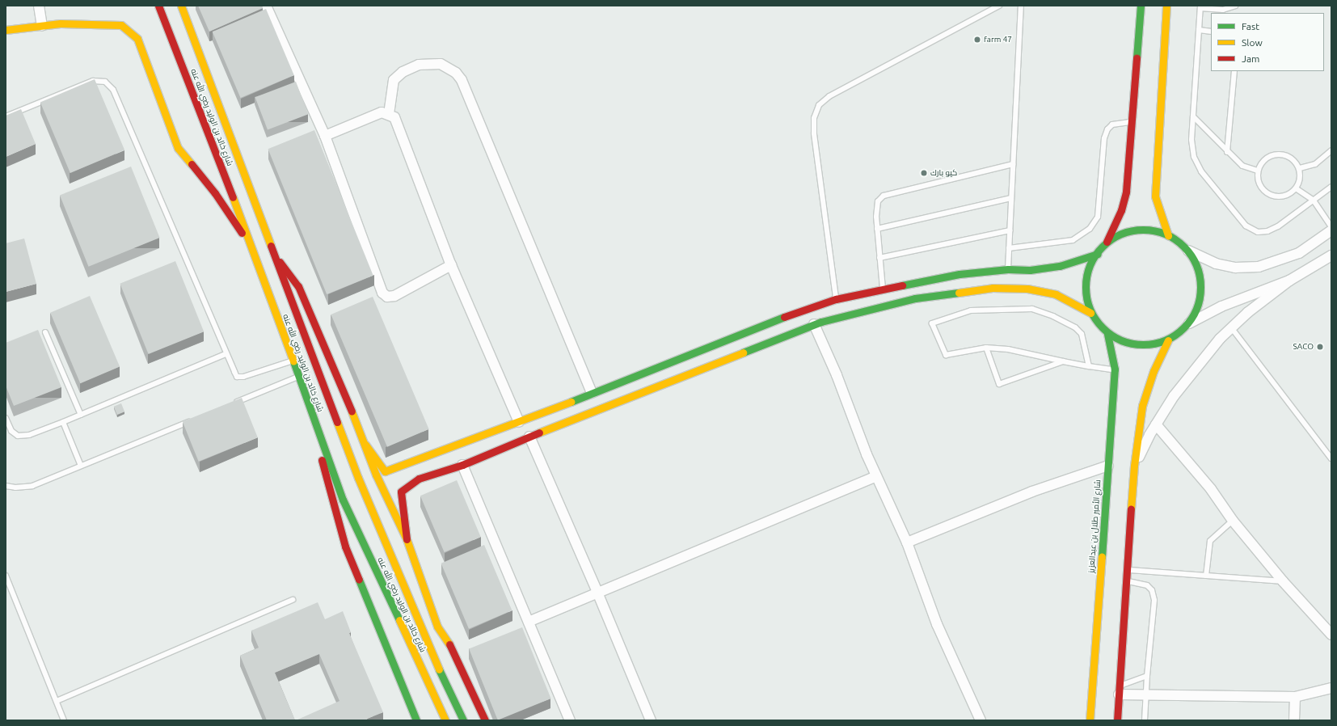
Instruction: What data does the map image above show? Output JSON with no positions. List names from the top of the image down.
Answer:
{
  "streets": {
    "street": ["شارع خالد بن الوليد رضي الله عنه", "شارع الأمير طلال بن عبدالعزيز"]
  },
  "places": ["farm 47", "كيو بارك", "SACO"],
  "legend": ["Fast", "Slow", "Jam"]
}
